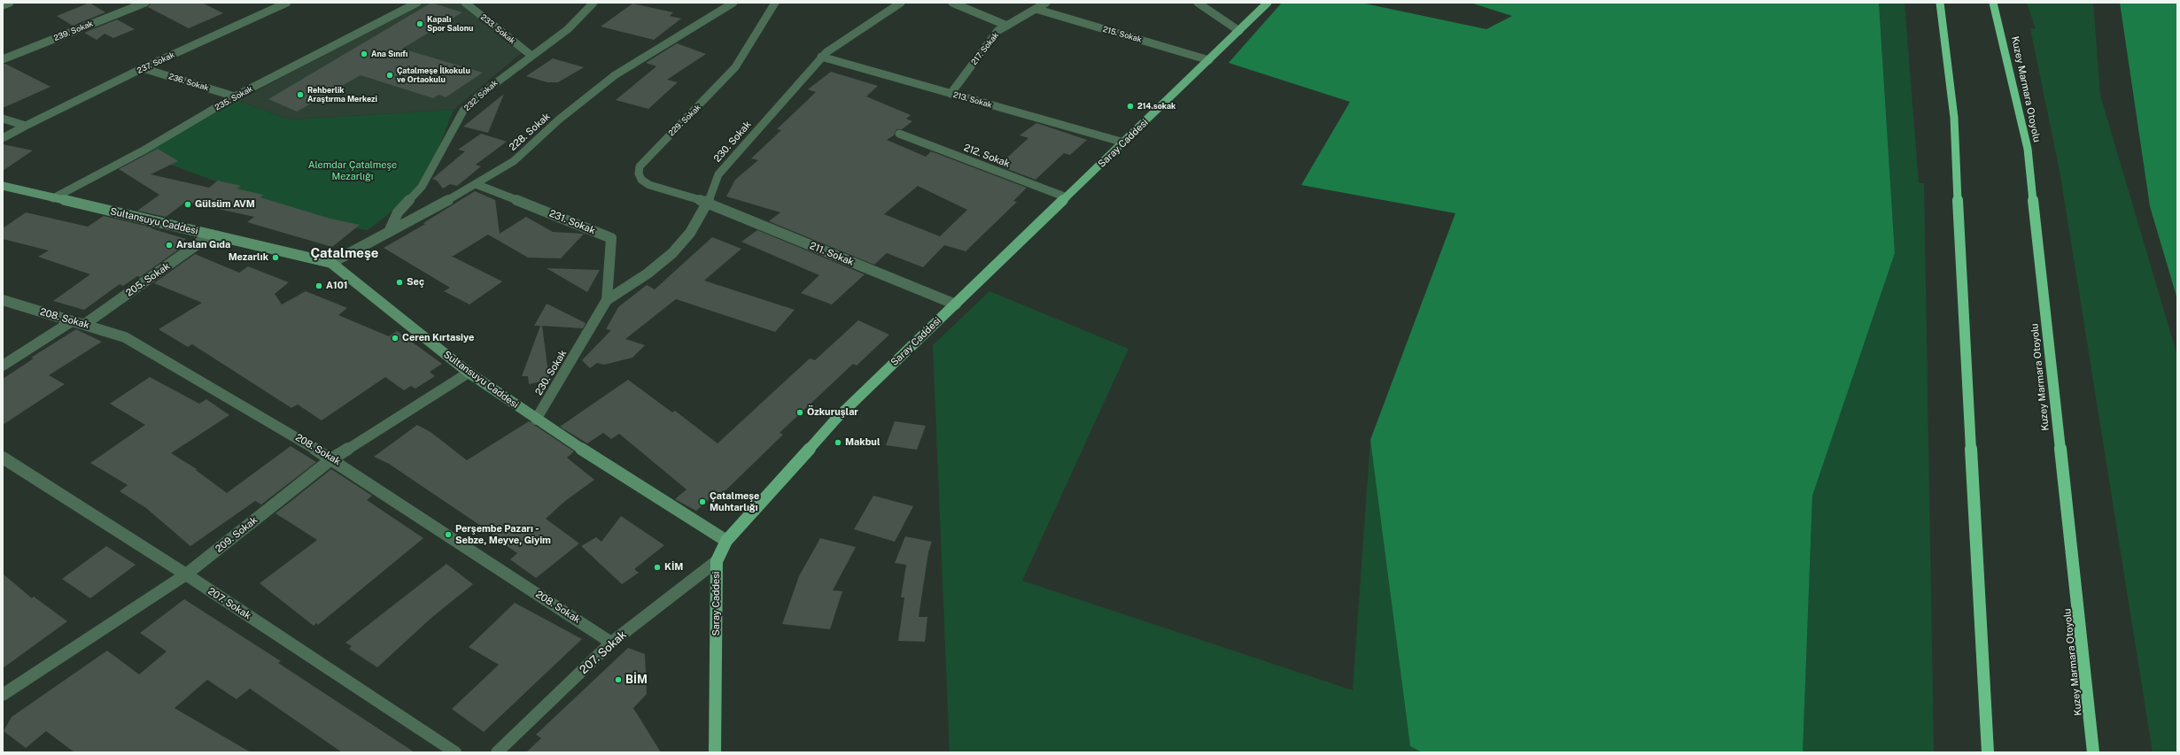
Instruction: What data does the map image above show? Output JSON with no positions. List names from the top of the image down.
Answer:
{
  "streets": {
    "highway": ["Kuzey Marmara Otoyolu"],
    "main road": ["Saray Caddesi"],
    "street": [
      "233. Sokak",
      "239. Sokak",
      "215. Sokak",
      "217. Sokak",
      "237. Sokak",
      "236. Sokak",
      "232. Sokak",
      "235. Sokak",
      "213. Sokak",
      "229. Sokak",
      "228. Sokak",
      "230. Sokak",
      "212. Sokak",
      "Sultansuyu Caddesi",
      "231. Sokak",
      "211. Sokak",
      "205. Sokak",
      "208. Sokak",
      "209. Sokak",
      "207. Sokak"
    ]
  },
  "crossings": [
    ["233. Sokak", "232. Sokak"],
    ["215. Sokak", "217. Sokak"],
    ["215. Sokak", "Saray Caddesi"],
    ["217. Sokak", "213. Sokak"],
    ["237. Sokak", "236. Sokak"],
    ["236. Sokak", "235. Sokak"],
    ["232. Sokak", "228. Sokak"],
    ["235. Sokak", "Sultansuyu Caddesi"],
    ["213. Sokak", "230. Sokak"],
    ["213. Sokak", "Saray Caddesi"],
    ["229. Sokak", "230. Sokak"],
    ["229. Sokak", "211. Sokak"],
    ["228. Sokak", "Sultansuyu Caddesi"],
    ["228. Sokak", "231. Sokak"],
    ["230. Sokak", "Sultansuyu Caddesi"],
    ["230. Sokak", "231. Sokak"],
    ["230. Sokak", "211. Sokak"],
    ["Saray Caddesi", "212. Sokak"],
    ["Saray Caddesi", "Sultansuyu Caddesi"],
    ["Saray Caddesi", "211. Sokak"],
    ["Saray Caddesi", "207. Sokak"],
    ["Sultansuyu Caddesi", "205. Sokak"],
    ["Sultansuyu Caddesi", "209. Sokak"],
    ["205. Sokak", "208. Sokak"],
    ["208. Sokak", "209. Sokak"],
    ["208. Sokak", "207. Sokak"],
    ["209. Sokak", "207. Sokak"]
  ],
  "districts": ["Çatalmeşe"],
  "parks": ["Alemdar Çatalmeşe Mezarlığı"],
  "places": [
    "Kapalı Spor Salonu",
    "Ana Sınıfı",
    "Çatalmeşe İlkokulu ve Ortaokulu",
    "Rehberlik Araştırma Merkezi",
    "214.sokak",
    "Gülsüm AVM",
    "Arslan Gıda",
    "Mezarlık",
    "Seç",
    "A101",
    "Ceren Kırtasiye",
    "Özkuruşlar",
    "Makbul",
    "Çatalmeşe Muhtarlığı",
    "Perşembe Pazarı - Sebze, Meyve, Giyim",
    "KİM",
    "BİM"
  ]
}
